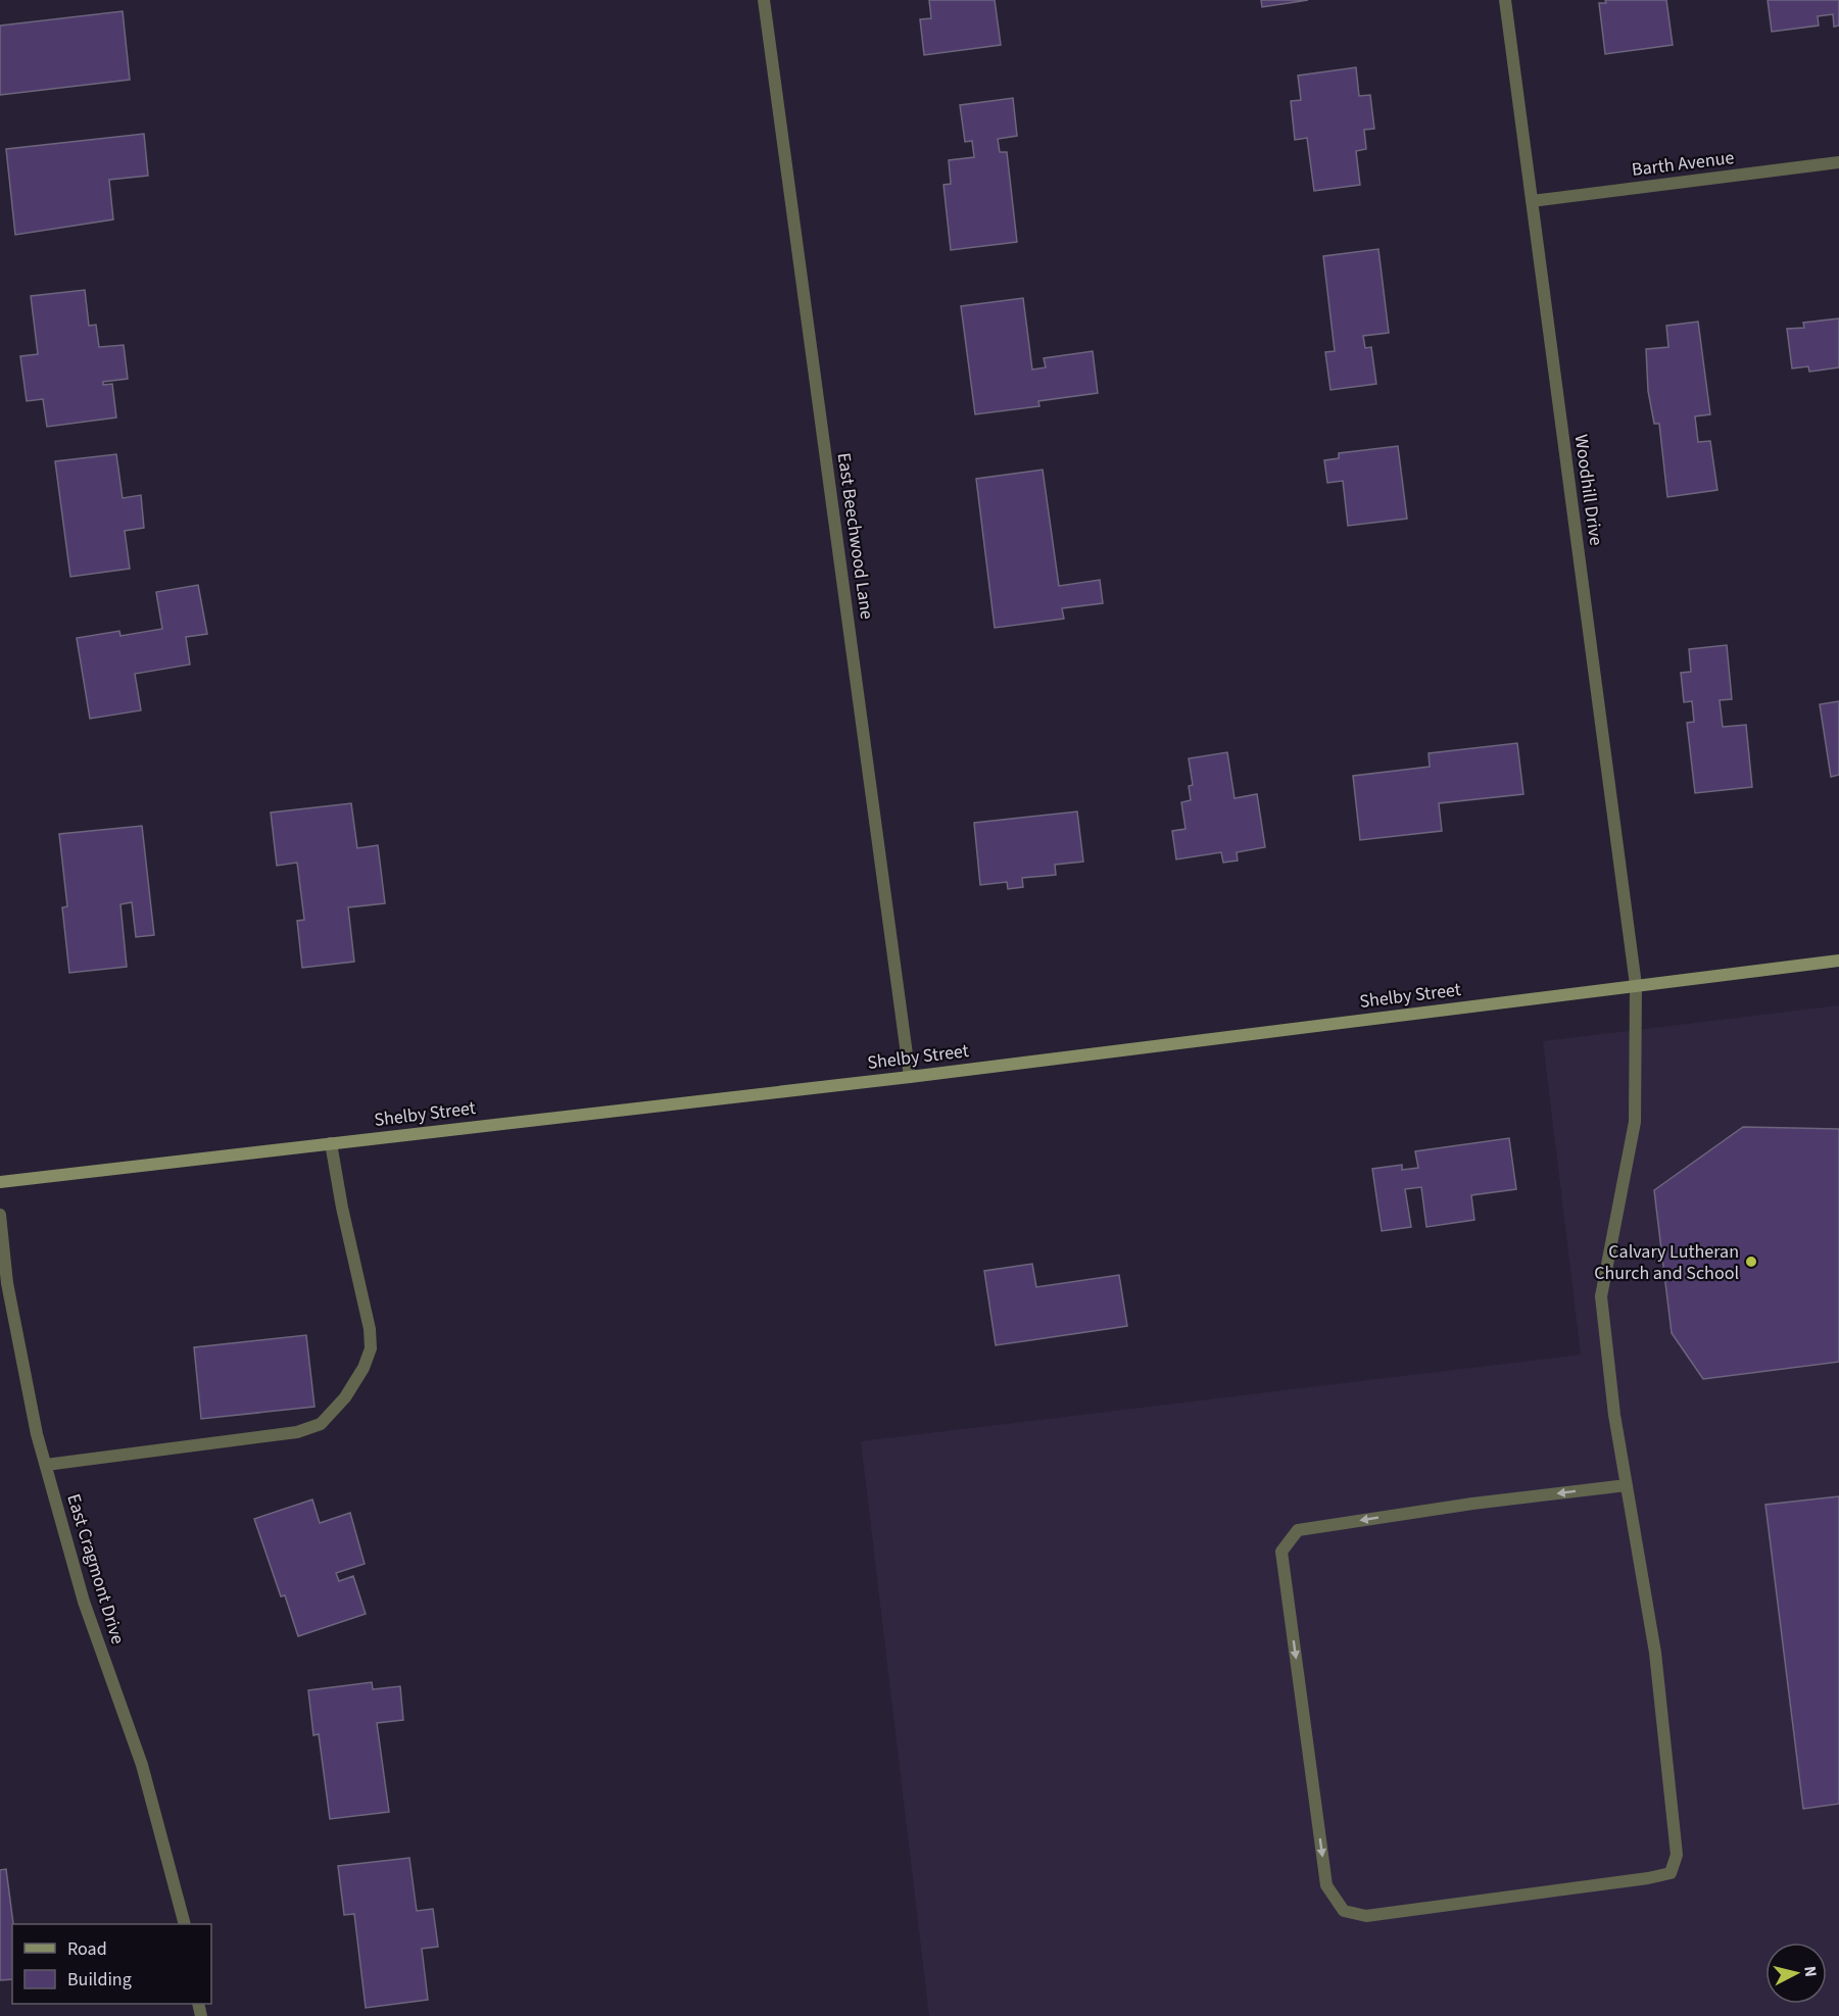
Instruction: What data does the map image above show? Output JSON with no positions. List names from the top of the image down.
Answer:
{
  "streets": {
    "street": [
      "Barth Avenue",
      "Woodhill Drive",
      "East Beechwood Lane",
      "Shelby Street",
      "East Cragmont Drive"
    ]
  },
  "crossings": [
    ["Barth Avenue", "Woodhill Drive"],
    ["Woodhill Drive", "Shelby Street"],
    ["East Beechwood Lane", "Shelby Street"]
  ],
  "places": ["Calvary Lutheran Church and School"],
  "legend": ["Road", "Building"],
  "north": "right"
}
